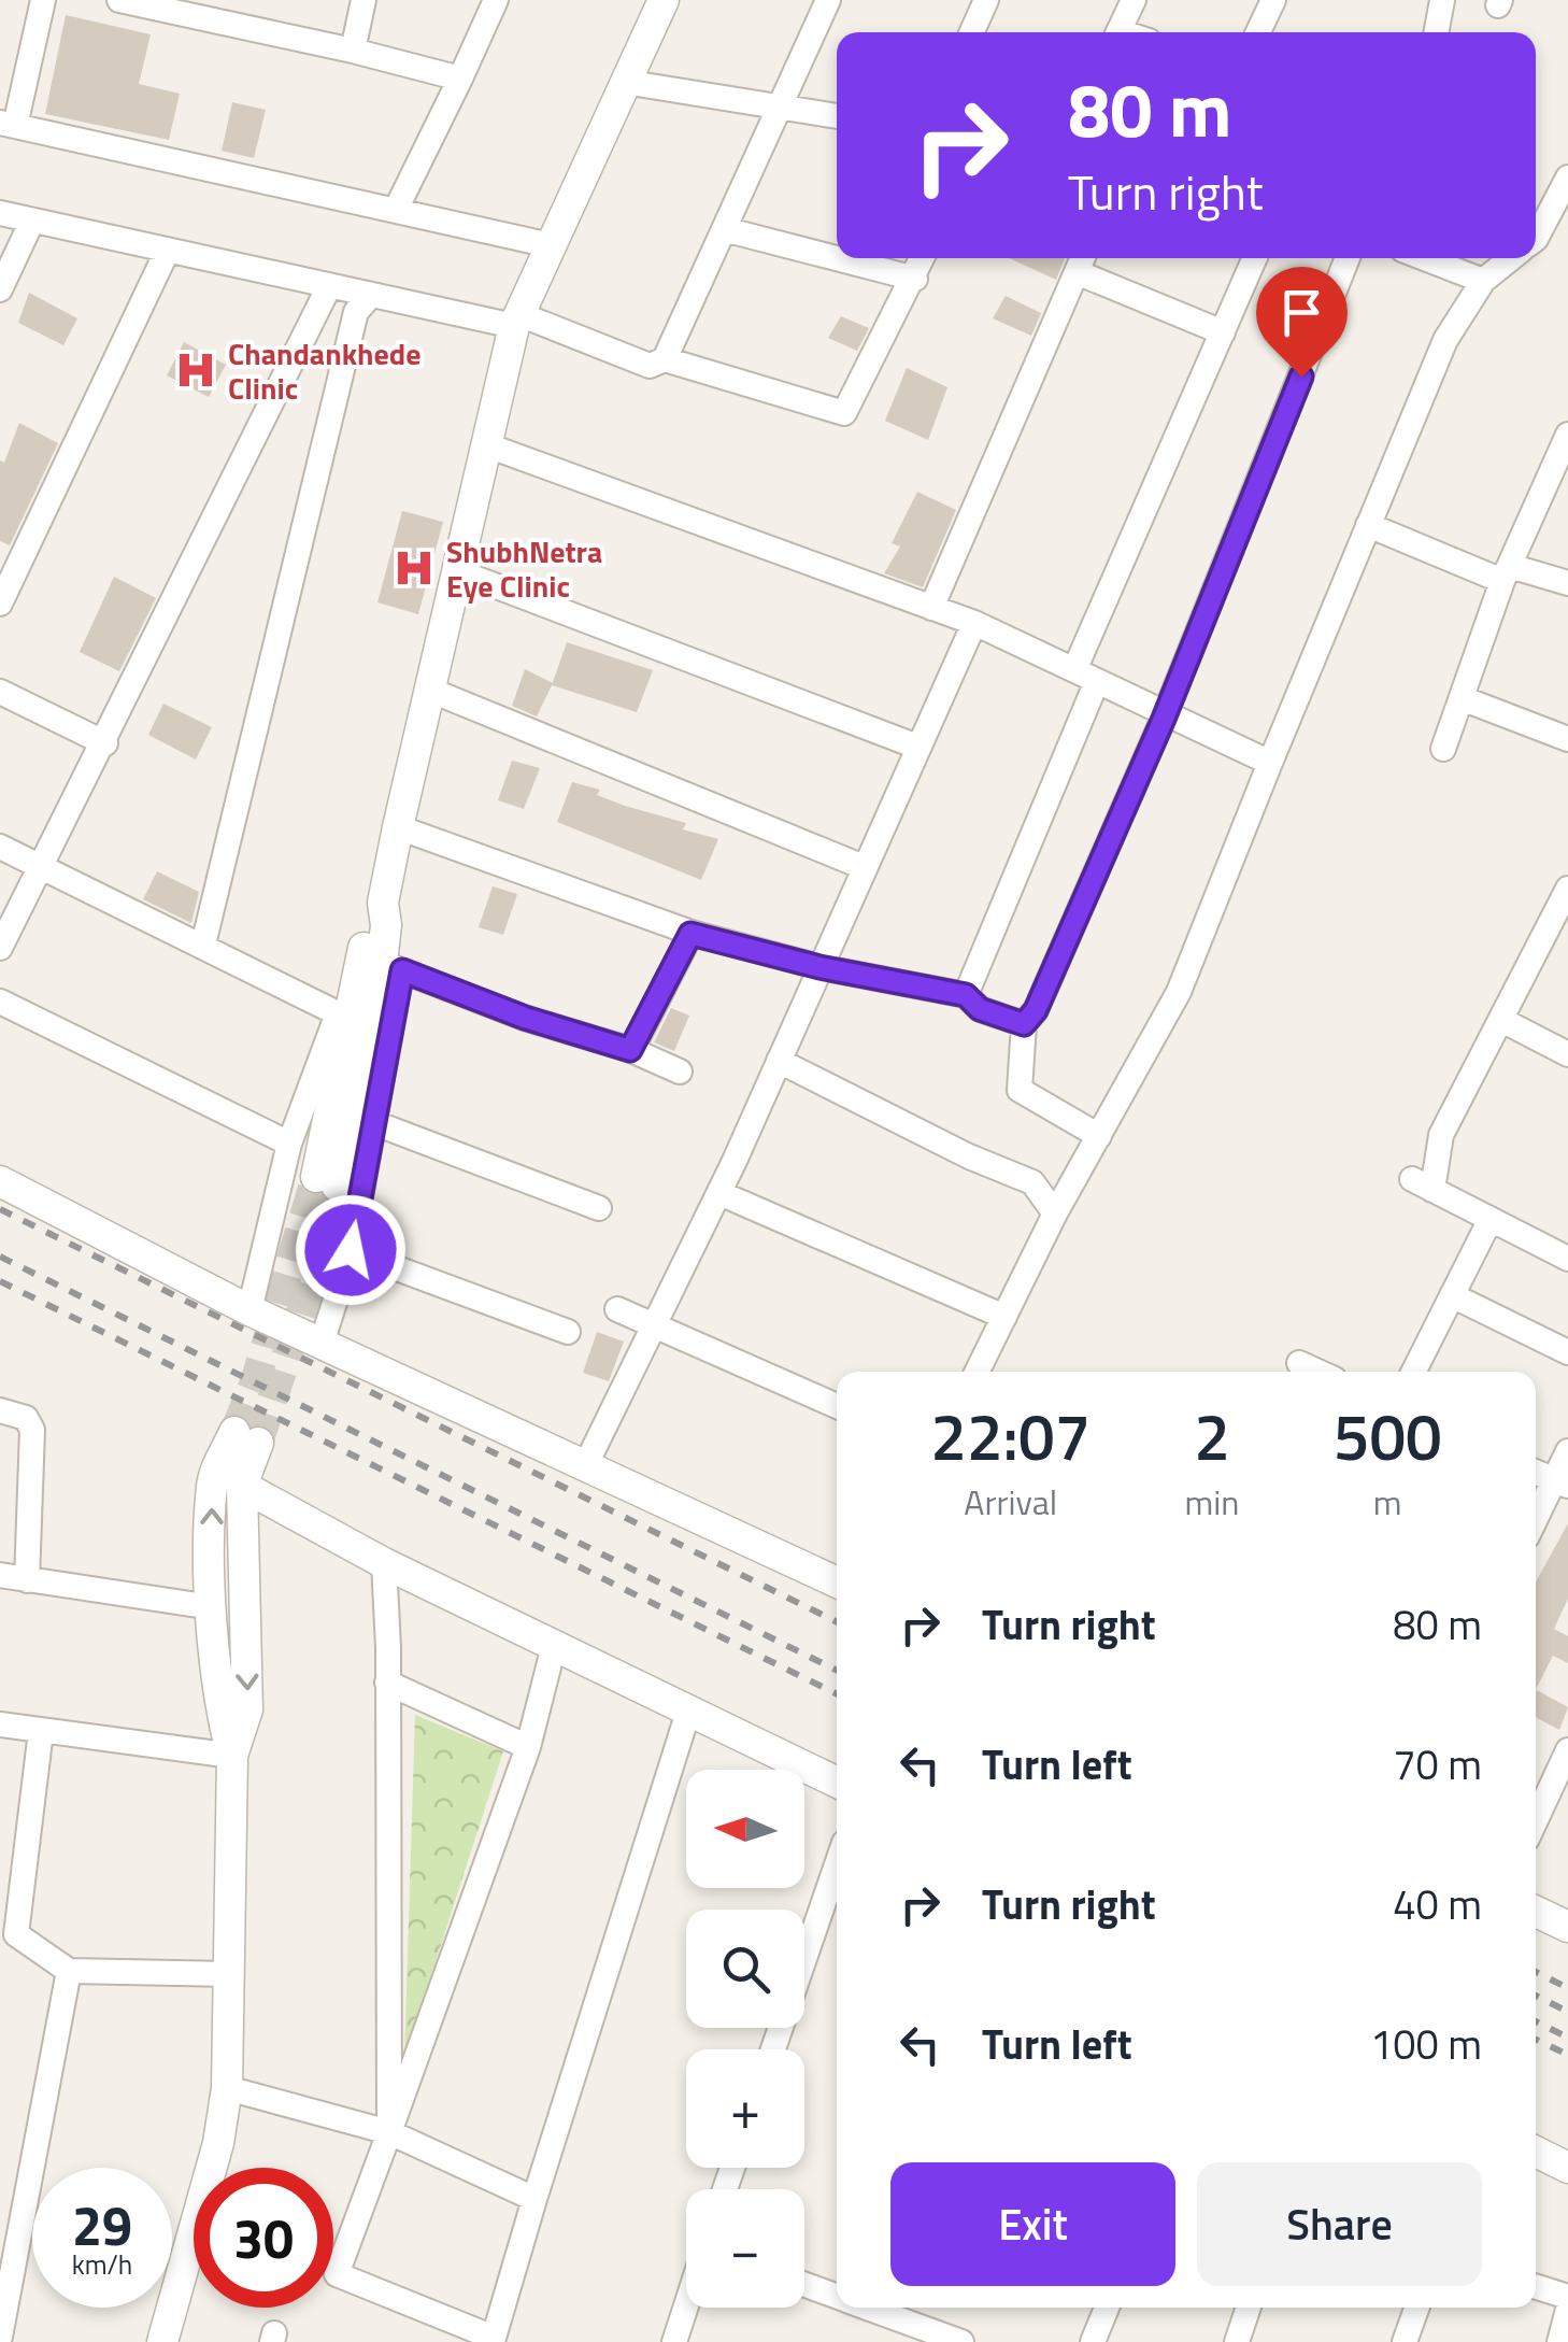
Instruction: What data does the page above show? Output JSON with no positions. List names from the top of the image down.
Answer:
{
  "places": {
    "hospital": ["Chandankhede Clinic", "ShubhNetra Eye Clinic"]
  },
  "north": "left",
  "page": {
    "turn": ["80 m", "Turn right"],
    "eta": [
      "22:07",
      "Arrival",
      "2",
      "min",
      "500",
      "m"
    ],
    "list": [
      {
        "name": "Turn right",
        "value": "80 m"
      },
      {
        "name": "Turn left",
        "value": "70 m"
      },
      {
        "name": "Turn right",
        "value": "40 m"
      },
      {
        "name": "Turn left",
        "value": "100 m"
      }
    ],
    "map_buttons": ["+", "−"],
    "buttons": ["Exit", "Share"],
    "speed": "29 km/h",
    "limit": "30"
  }
}
